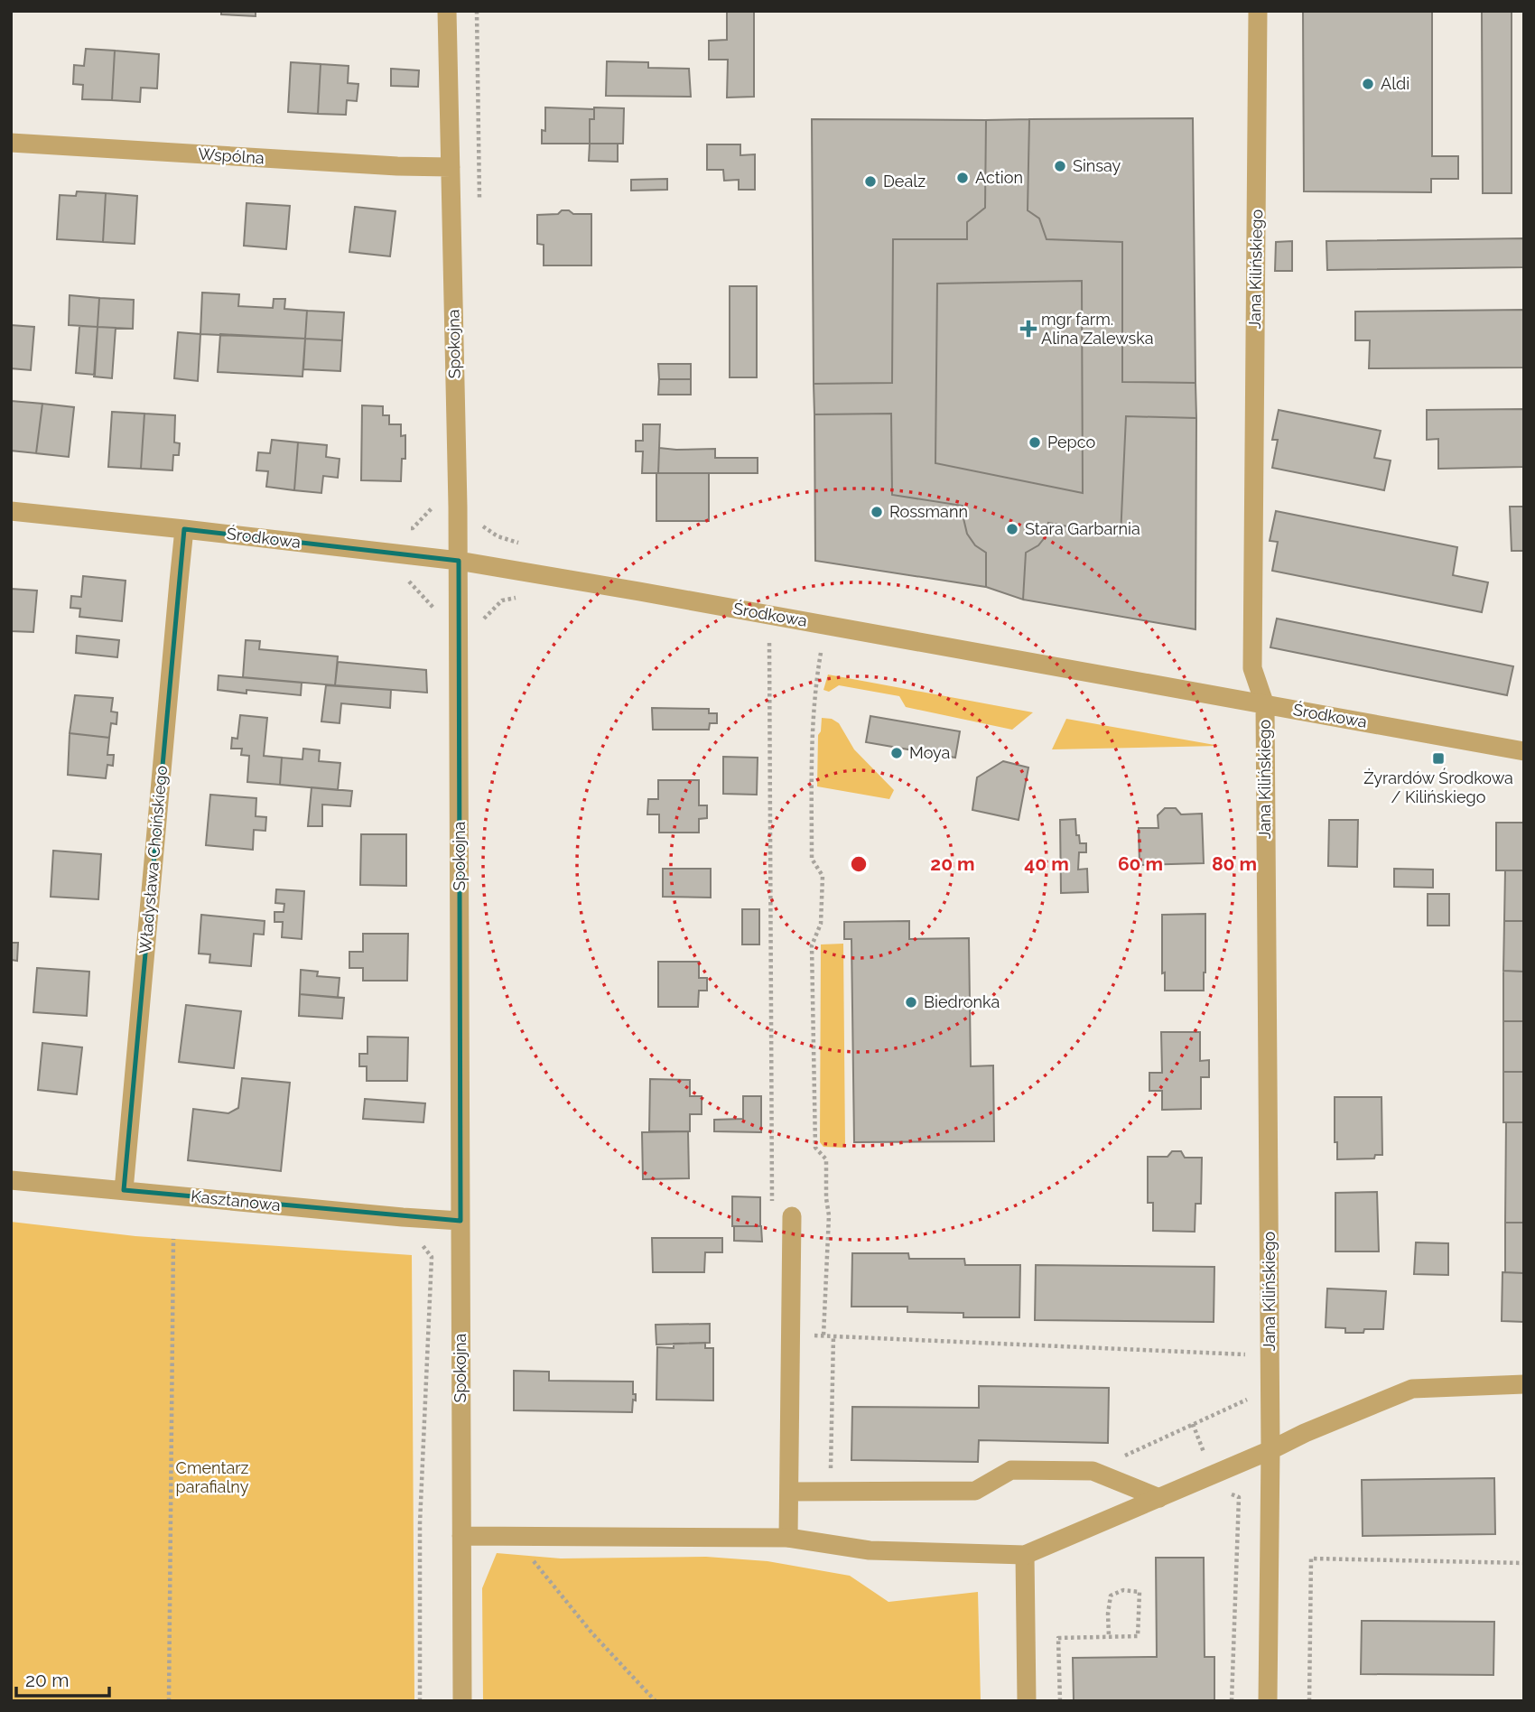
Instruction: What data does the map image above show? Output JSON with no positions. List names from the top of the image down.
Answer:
{
  "streets": {
    "street": [
      "Wspólna",
      "Jana Kilińskiego",
      "Spokojna",
      "Środkowa",
      "Władysława Choińskiego",
      "Kasztanowa"
    ]
  },
  "crossings": [
    ["Wspólna", "Spokojna"],
    ["Jana Kilińskiego", "Środkowa"],
    ["Spokojna", "Środkowa"],
    ["Spokojna", "Kasztanowa"],
    ["Środkowa", "Władysława Choińskiego"],
    ["Władysława Choińskiego", "Kasztanowa"]
  ],
  "parks": ["Cmentarz parafialny"],
  "places": {
    "other": [
      "Aldi",
      "Sinsay",
      "Action",
      "Dealz",
      "Pepco",
      "Rossmann",
      "Stara Garbarnia",
      "Moya",
      "Biedronka"
    ],
    "health": ["mgr farm. Alina Zalewska"],
    "transit": ["Żyrardów Środkowa / Kilińskiego"]
  },
  "scale_bar": "20 m",
  "rings": [
    "20 m",
    "40 m",
    "60 m",
    "80 m"
  ]
}
